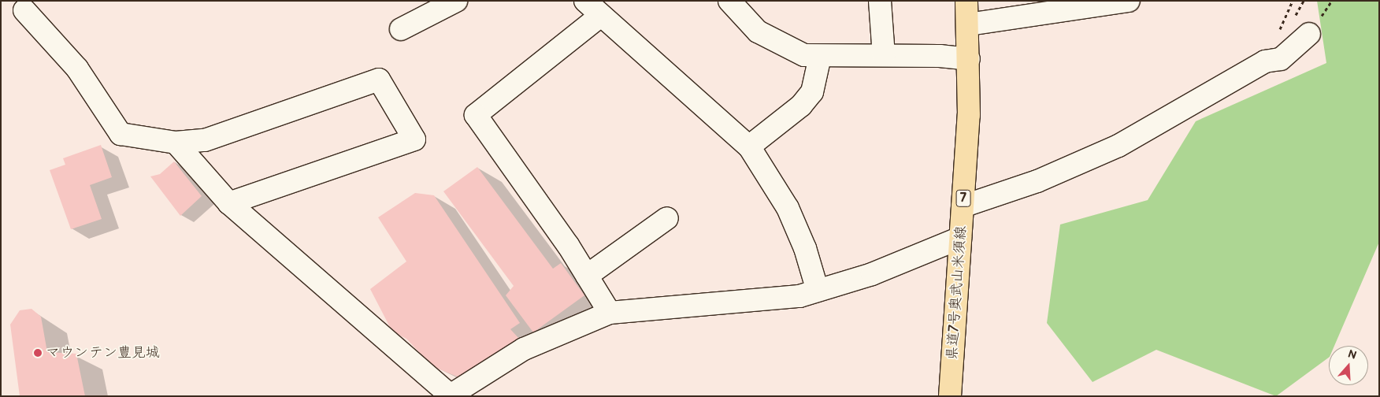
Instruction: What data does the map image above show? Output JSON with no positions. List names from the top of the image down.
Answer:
{
  "streets": {
    "main road": ["7", "県道7号奥武山米須線"]
  },
  "places": ["マウンテン豊見城"],
  "north": "top"
}
